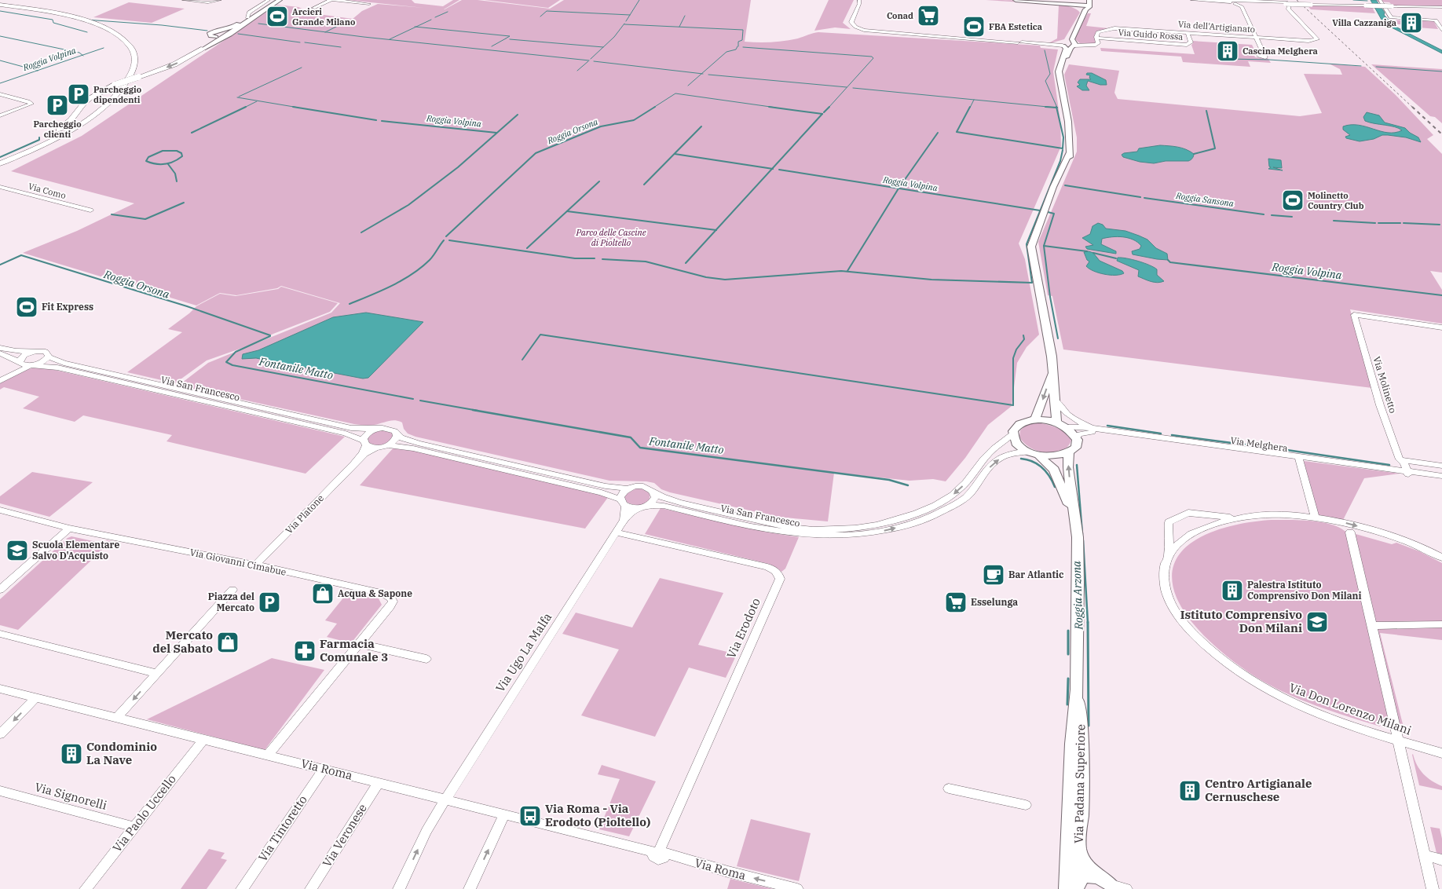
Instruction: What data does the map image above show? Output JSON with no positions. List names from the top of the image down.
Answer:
{
  "streets": {
    "main road": ["Via Padana Superiore"],
    "street": [
      "Via dell'Artigianato",
      "Via Guido Rossa",
      "Via Como",
      "Via Molinetto",
      "Via San Francesco",
      "Via Melghera",
      "Via Platone",
      "Via Giovanni Cimabue",
      "Via Erodoto",
      "Via Ugo La Malfa",
      "Via Don Lorenzo Milani",
      "Via Roma",
      "Via Signorelli",
      "Via Paolo Uccello",
      "Via Tintoretto",
      "Via Veronese"
    ]
  },
  "crossings": [
    ["Via dell'Artigianato", "Via Guido Rossa"],
    ["Via Molinetto", "Via Melghera"],
    ["Via San Francesco", "Via Platone"],
    ["Via San Francesco", "Via Ugo La Malfa"],
    ["Via Platone", "Via Giovanni Cimabue"],
    ["Via Erodoto", "Via Ugo La Malfa"],
    ["Via Erodoto", "Via Roma"],
    ["Via Ugo La Malfa", "Via Roma"],
    ["Via Roma", "Via Paolo Uccello"],
    ["Via Roma", "Via Tintoretto"],
    ["Via Roma", "Via Veronese"],
    ["Via Signorelli", "Via Paolo Uccello"]
  ],
  "water": [
    "Roggia Volpina",
    "Roggia Orsona",
    "Roggia Sansona",
    "Fontanile Matto",
    "Roggia Arzona"
  ],
  "parks": ["Parco delle Cascine di Pioltello"],
  "places": {
    "supermarket": ["Conad", "Esselunga"],
    "sports": [
      "Arcieri Grande Milano",
      "FBA Estetica",
      "Molinetto Country Club",
      "Fit Express"
    ],
    "building": [
      "Villa Cazzaniga",
      "Cascina Melghera",
      "Palestra Istituto Comprensivo Don Milani",
      "Condominio La Nave",
      "Centro Artigianale Cernuschese"
    ],
    "parking": ["Parcheggio dipendenti", "Parcheggio clienti", "Piazza del Mercato"],
    "school or university": ["Scuola Elementare Salvo D'Acquisto", "Istituto Comprensivo Don Milani"],
    "cafe": ["Bar Atlantic"],
    "shop": ["Acqua & Sapone", "Mercato del Sabato"],
    "pharmacy": ["Farmacia Comunale 3"],
    "bus stop": ["Via Roma - Via Erodoto (Pioltello)"]
  }
}
